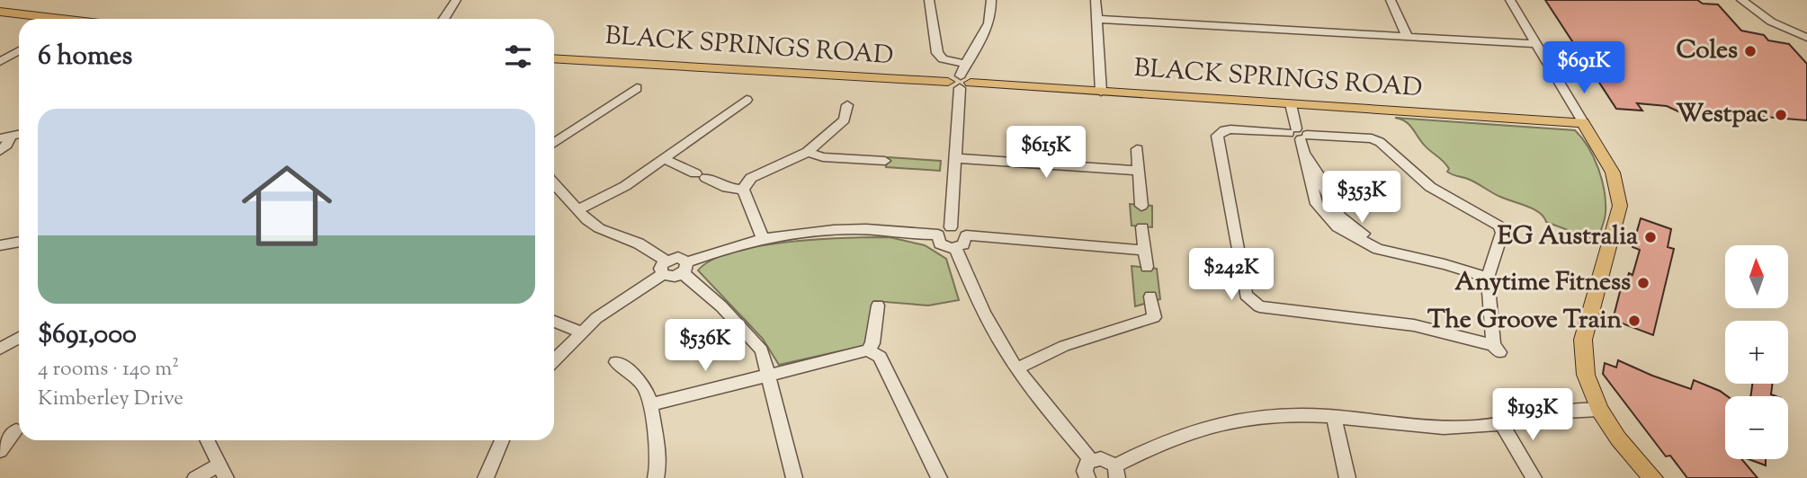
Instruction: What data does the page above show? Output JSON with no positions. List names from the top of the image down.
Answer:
{
  "streets": {
    "main road": ["BLACK SPRINGS ROAD"]
  },
  "places": [
    "Coles",
    "Westpac",
    "EG Australia",
    "Anytime Fitness",
    "The Groove Train"
  ],
  "north": "top",
  "page": {
    "heading": "6 homes",
    "price": [
      "$691K",
      "$615K",
      "$353K",
      "$242K",
      "$536K",
      "$193K"
    ],
    "list": [
      {
        "name": "$691,000",
        "note": "4 rooms · 140 m² · Kimberley Drive"
      }
    ],
    "map_buttons": ["+", "−"]
  }
}
